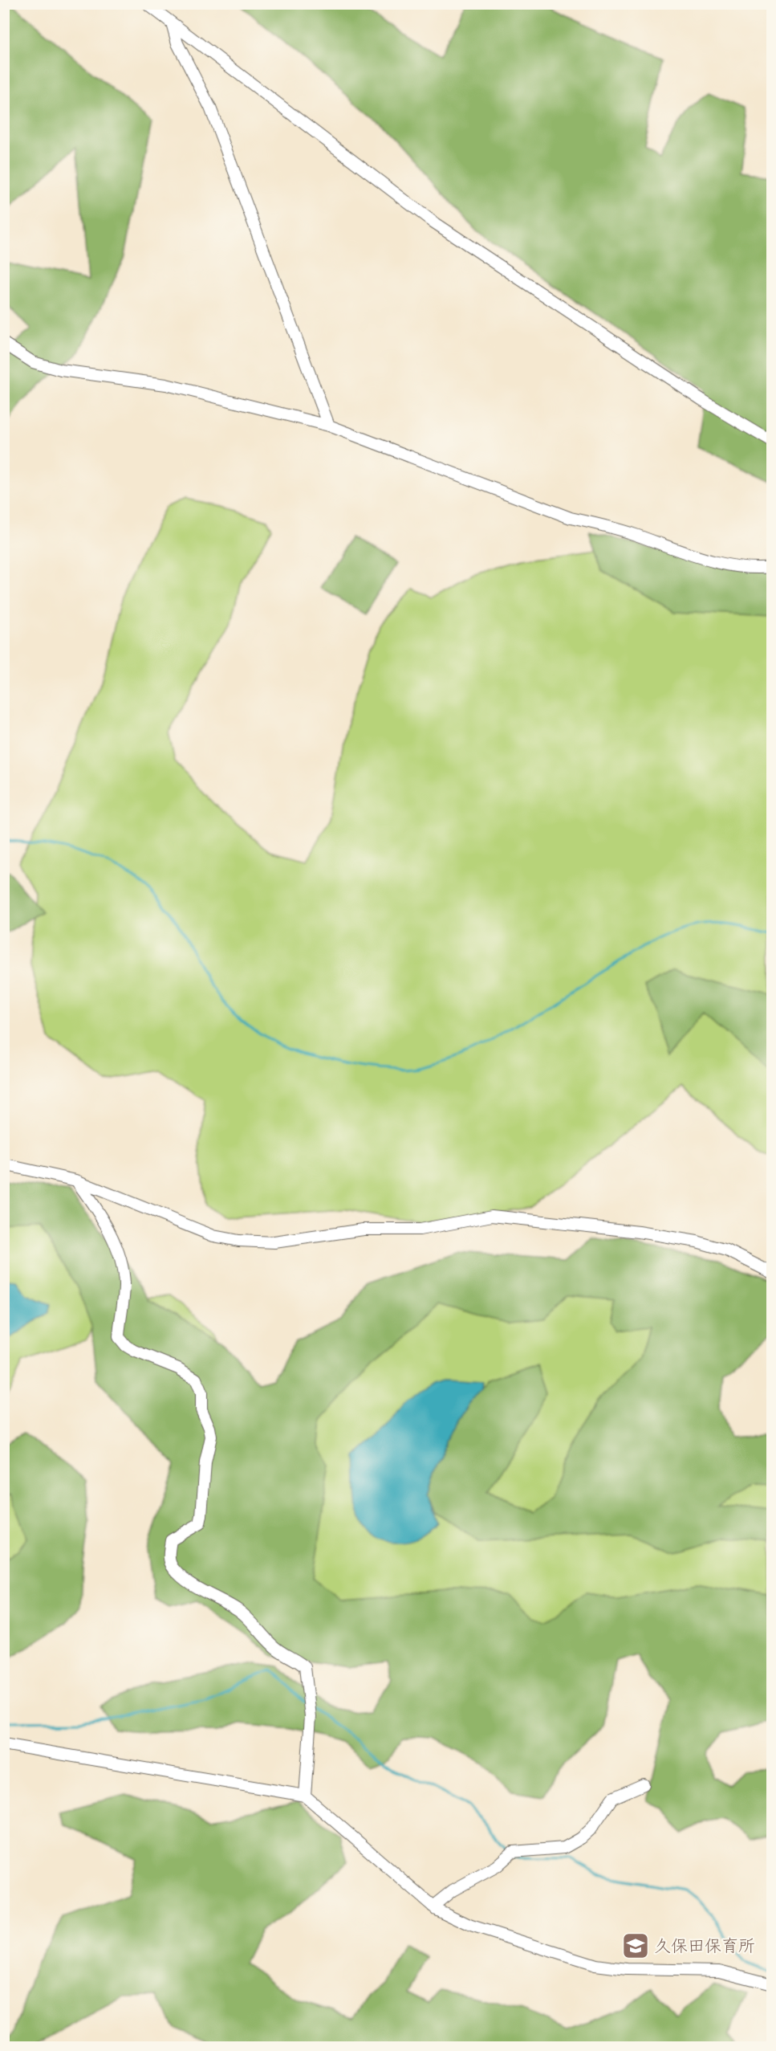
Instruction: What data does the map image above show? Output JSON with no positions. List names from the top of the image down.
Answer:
{
  "places": {
    "school or university": ["久保田保育所"]
  }
}
